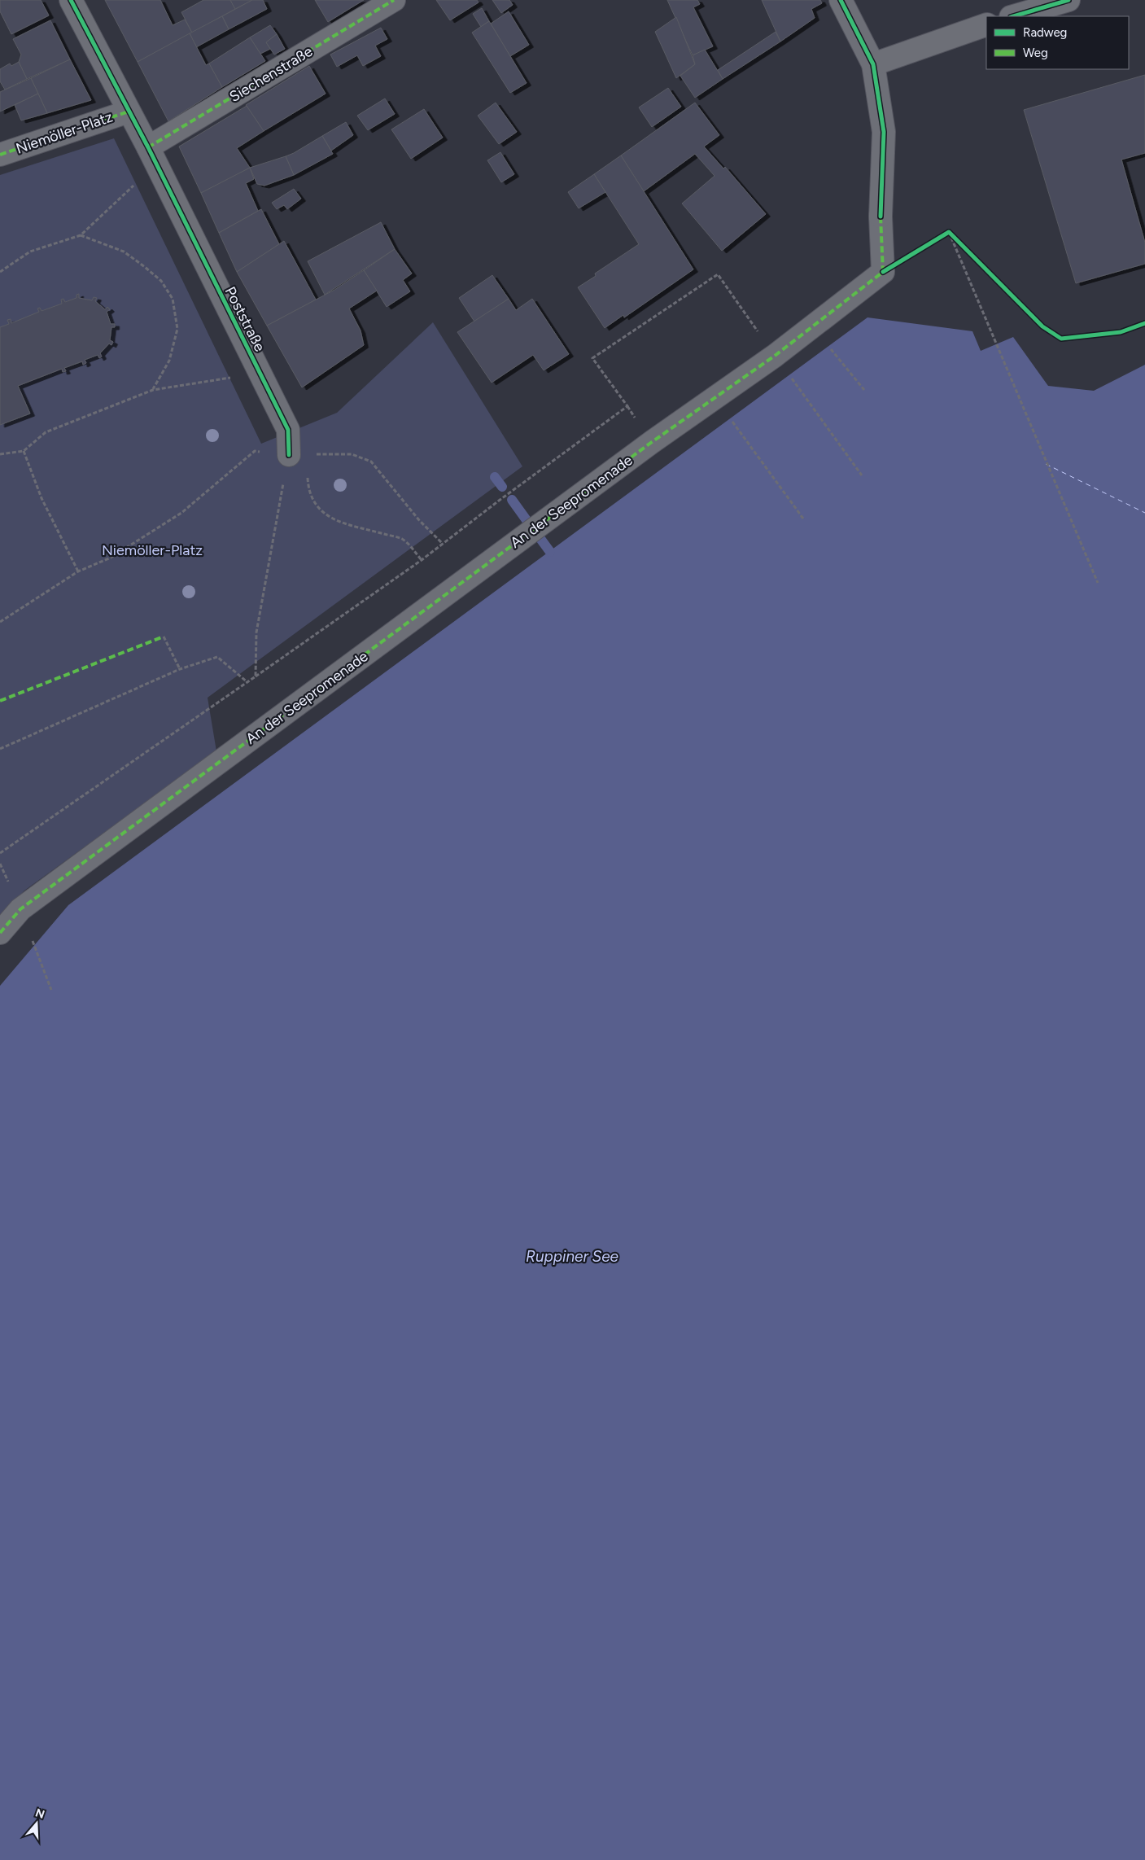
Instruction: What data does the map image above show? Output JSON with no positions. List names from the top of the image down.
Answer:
{
  "streets": {
    "street": [
      "Siechenstraße",
      "Niemöller-Platz",
      "Poststraße",
      "An der Seepromenade"
    ]
  },
  "crossings": [
    ["Siechenstraße", "Poststraße"],
    ["Niemöller-Platz", "Poststraße"]
  ],
  "water": ["Ruppiner See"],
  "parks": ["Niemöller-Platz"],
  "legend": ["Radweg", "Weg"],
  "north": "top"
}
